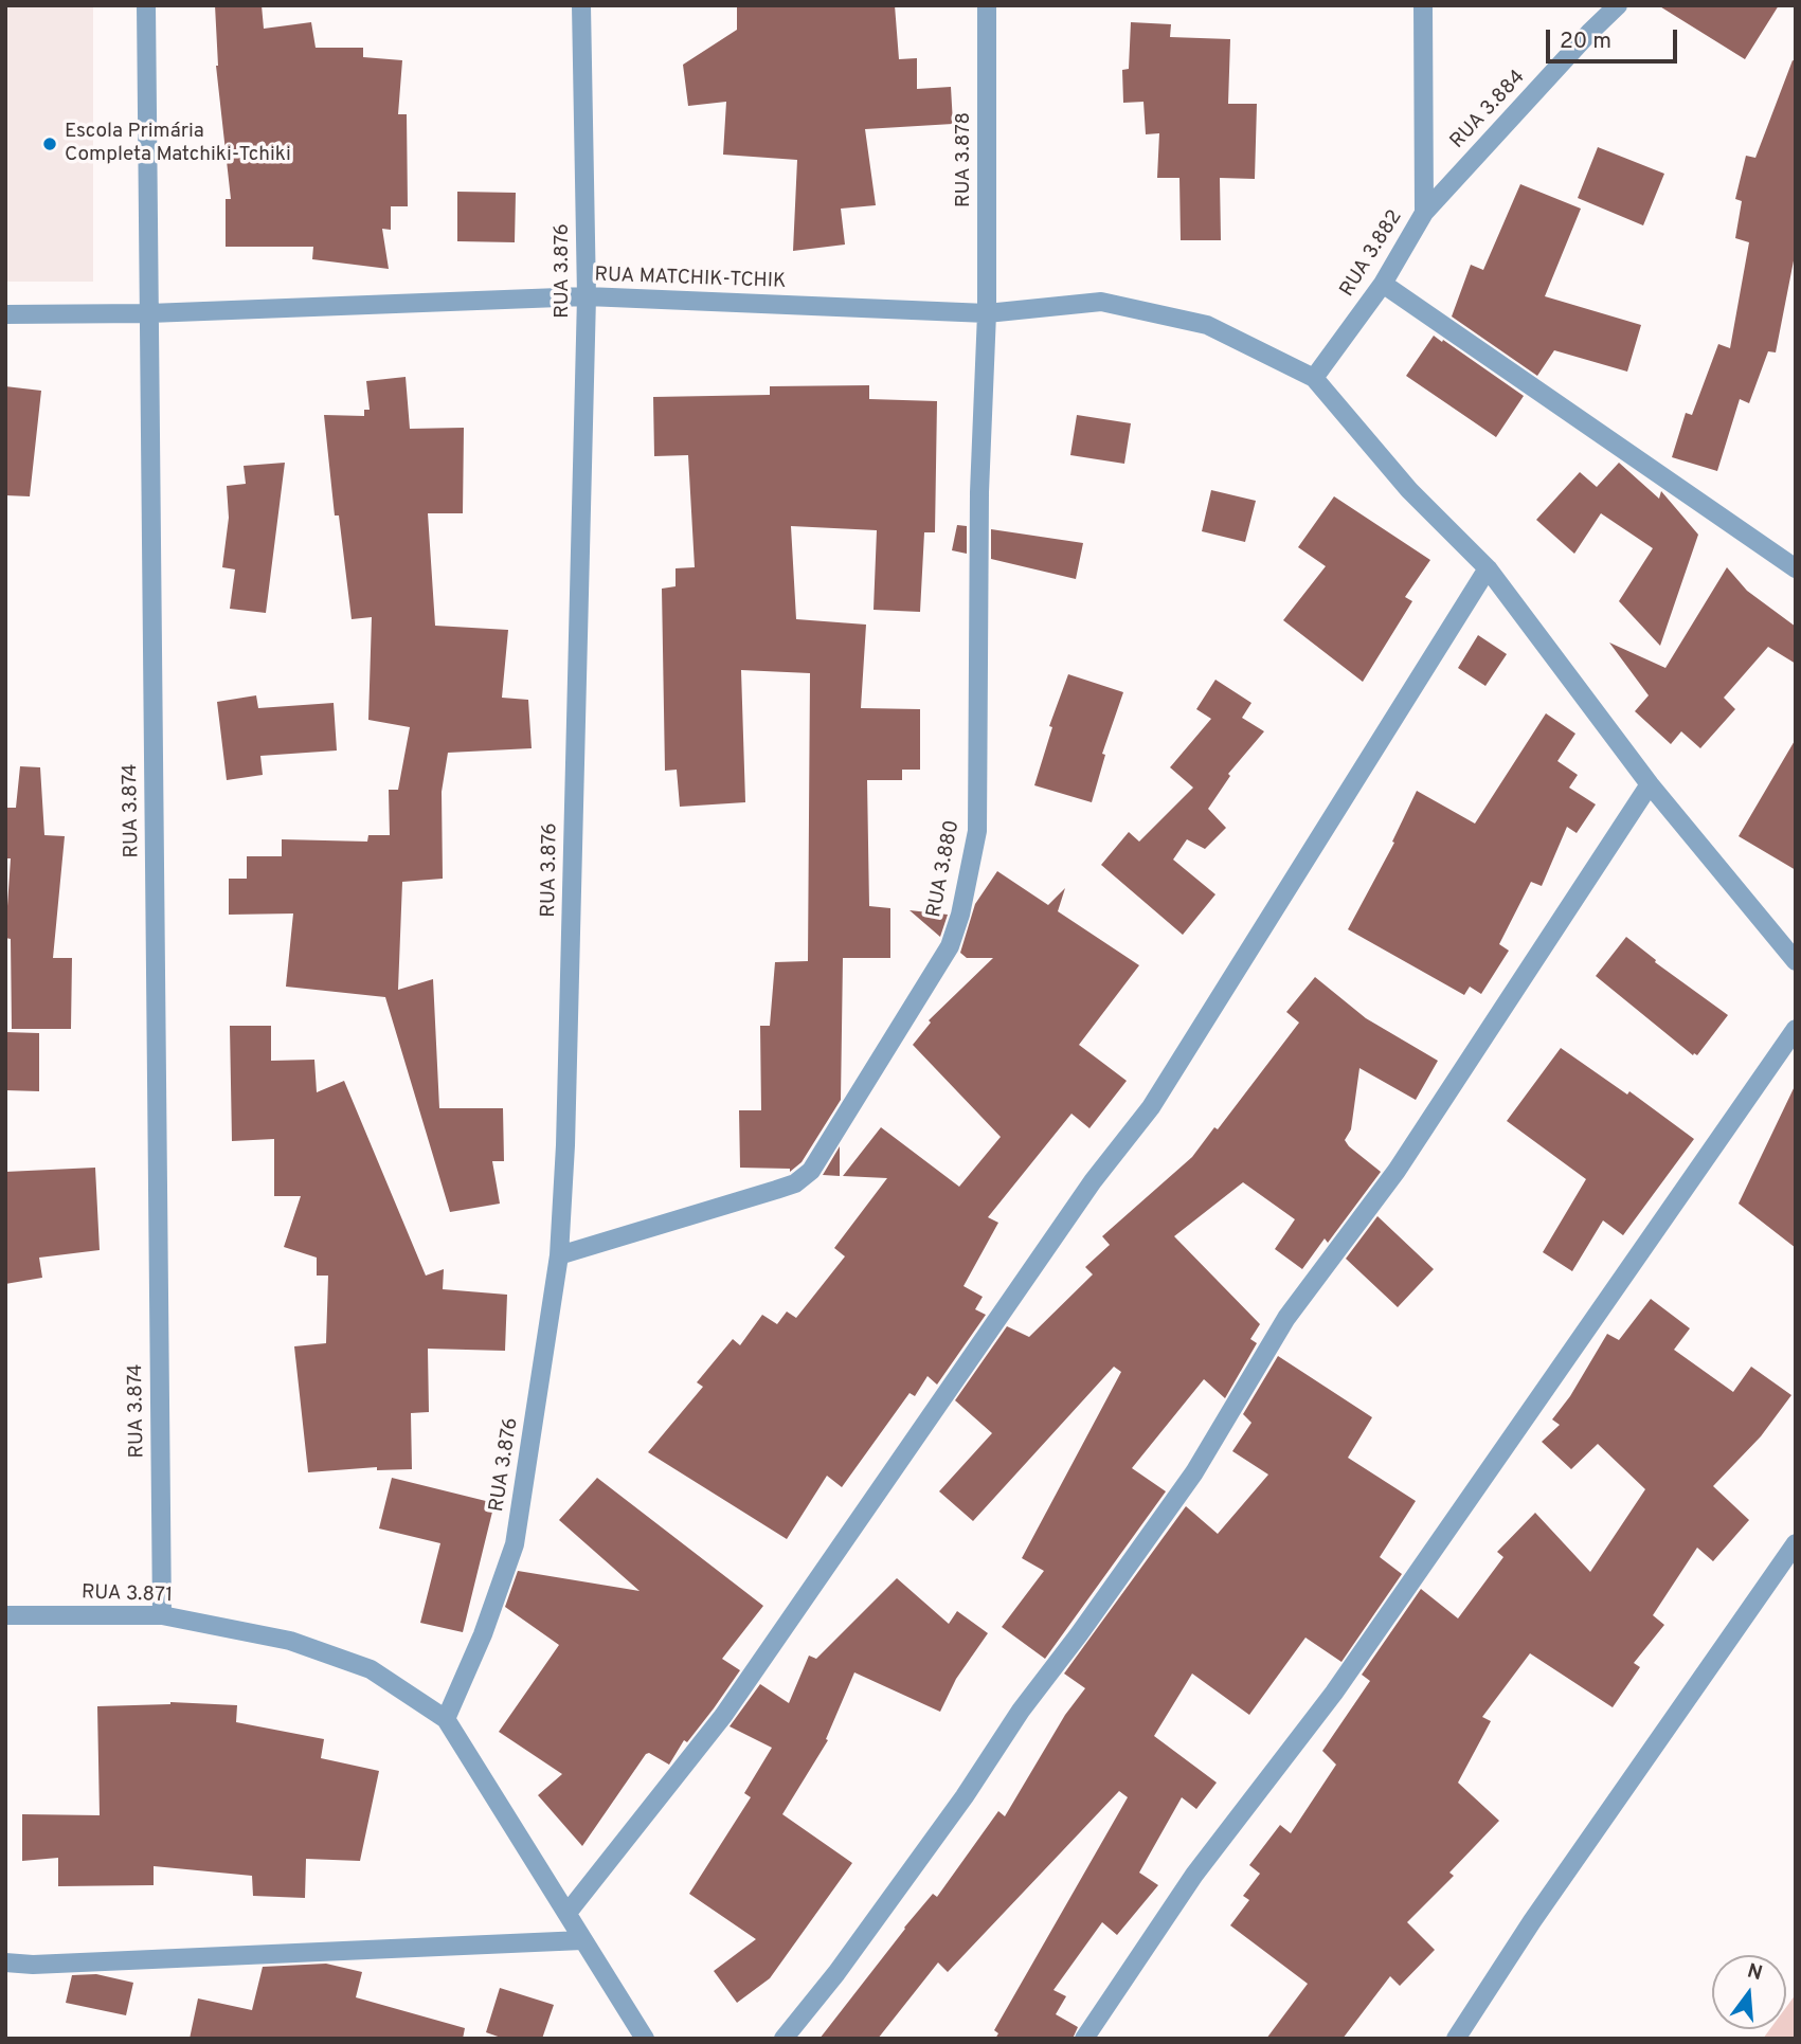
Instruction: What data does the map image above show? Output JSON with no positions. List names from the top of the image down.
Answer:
{
  "streets": {
    "street": [
      "RUA 3.884",
      "RUA 3.878",
      "RUA 3.882",
      "RUA 3.876",
      "RUA MATCHIK-TCHIK",
      "RUA 3.874",
      "RUA 3.880",
      "RUA 3.871"
    ]
  },
  "crossings": [
    ["RUA 3.884", "RUA 3.882"],
    ["RUA 3.878", "RUA MATCHIK-TCHIK"],
    ["RUA 3.878", "RUA 3.880"],
    ["RUA 3.882", "RUA MATCHIK-TCHIK"],
    ["RUA 3.876", "RUA MATCHIK-TCHIK"],
    ["RUA 3.876", "RUA 3.880"],
    ["RUA 3.876", "RUA 3.871"],
    ["RUA MATCHIK-TCHIK", "RUA 3.874"],
    ["RUA MATCHIK-TCHIK", "RUA 3.880"],
    ["RUA 3.874", "RUA 3.871"]
  ],
  "places": ["Escola Primária Completa Matchiki-Tchiki"],
  "scale_bar": "20 m",
  "north": "top"
}
